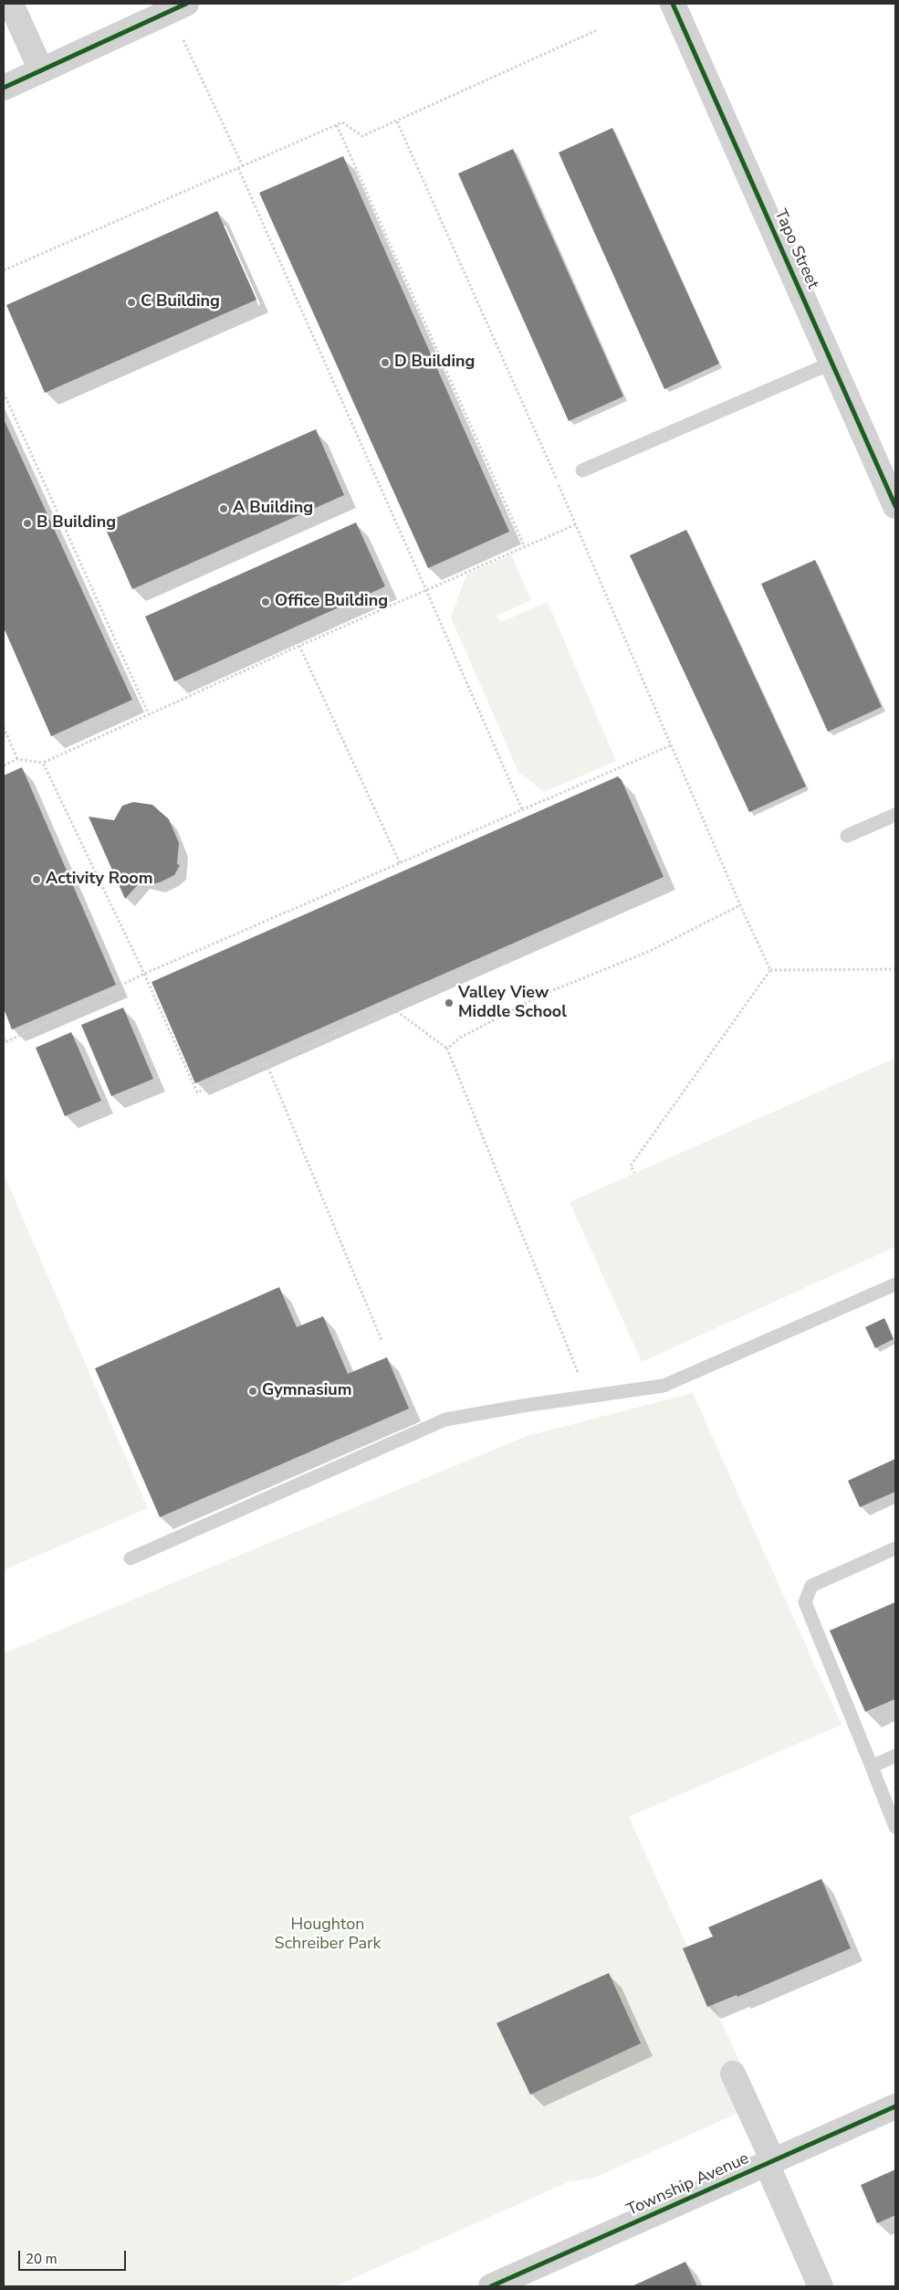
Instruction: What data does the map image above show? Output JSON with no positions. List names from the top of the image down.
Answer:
{
  "streets": {
    "street": ["Tapo Street", "Township Avenue"]
  },
  "parks": ["Houghton Schreiber Park"],
  "places": [
    "C Building",
    "D Building",
    "A Building",
    "B Building",
    "Office Building",
    "Activity Room",
    "Valley View Middle School",
    "Gymnasium"
  ],
  "scale_bar": "20 m"
}
